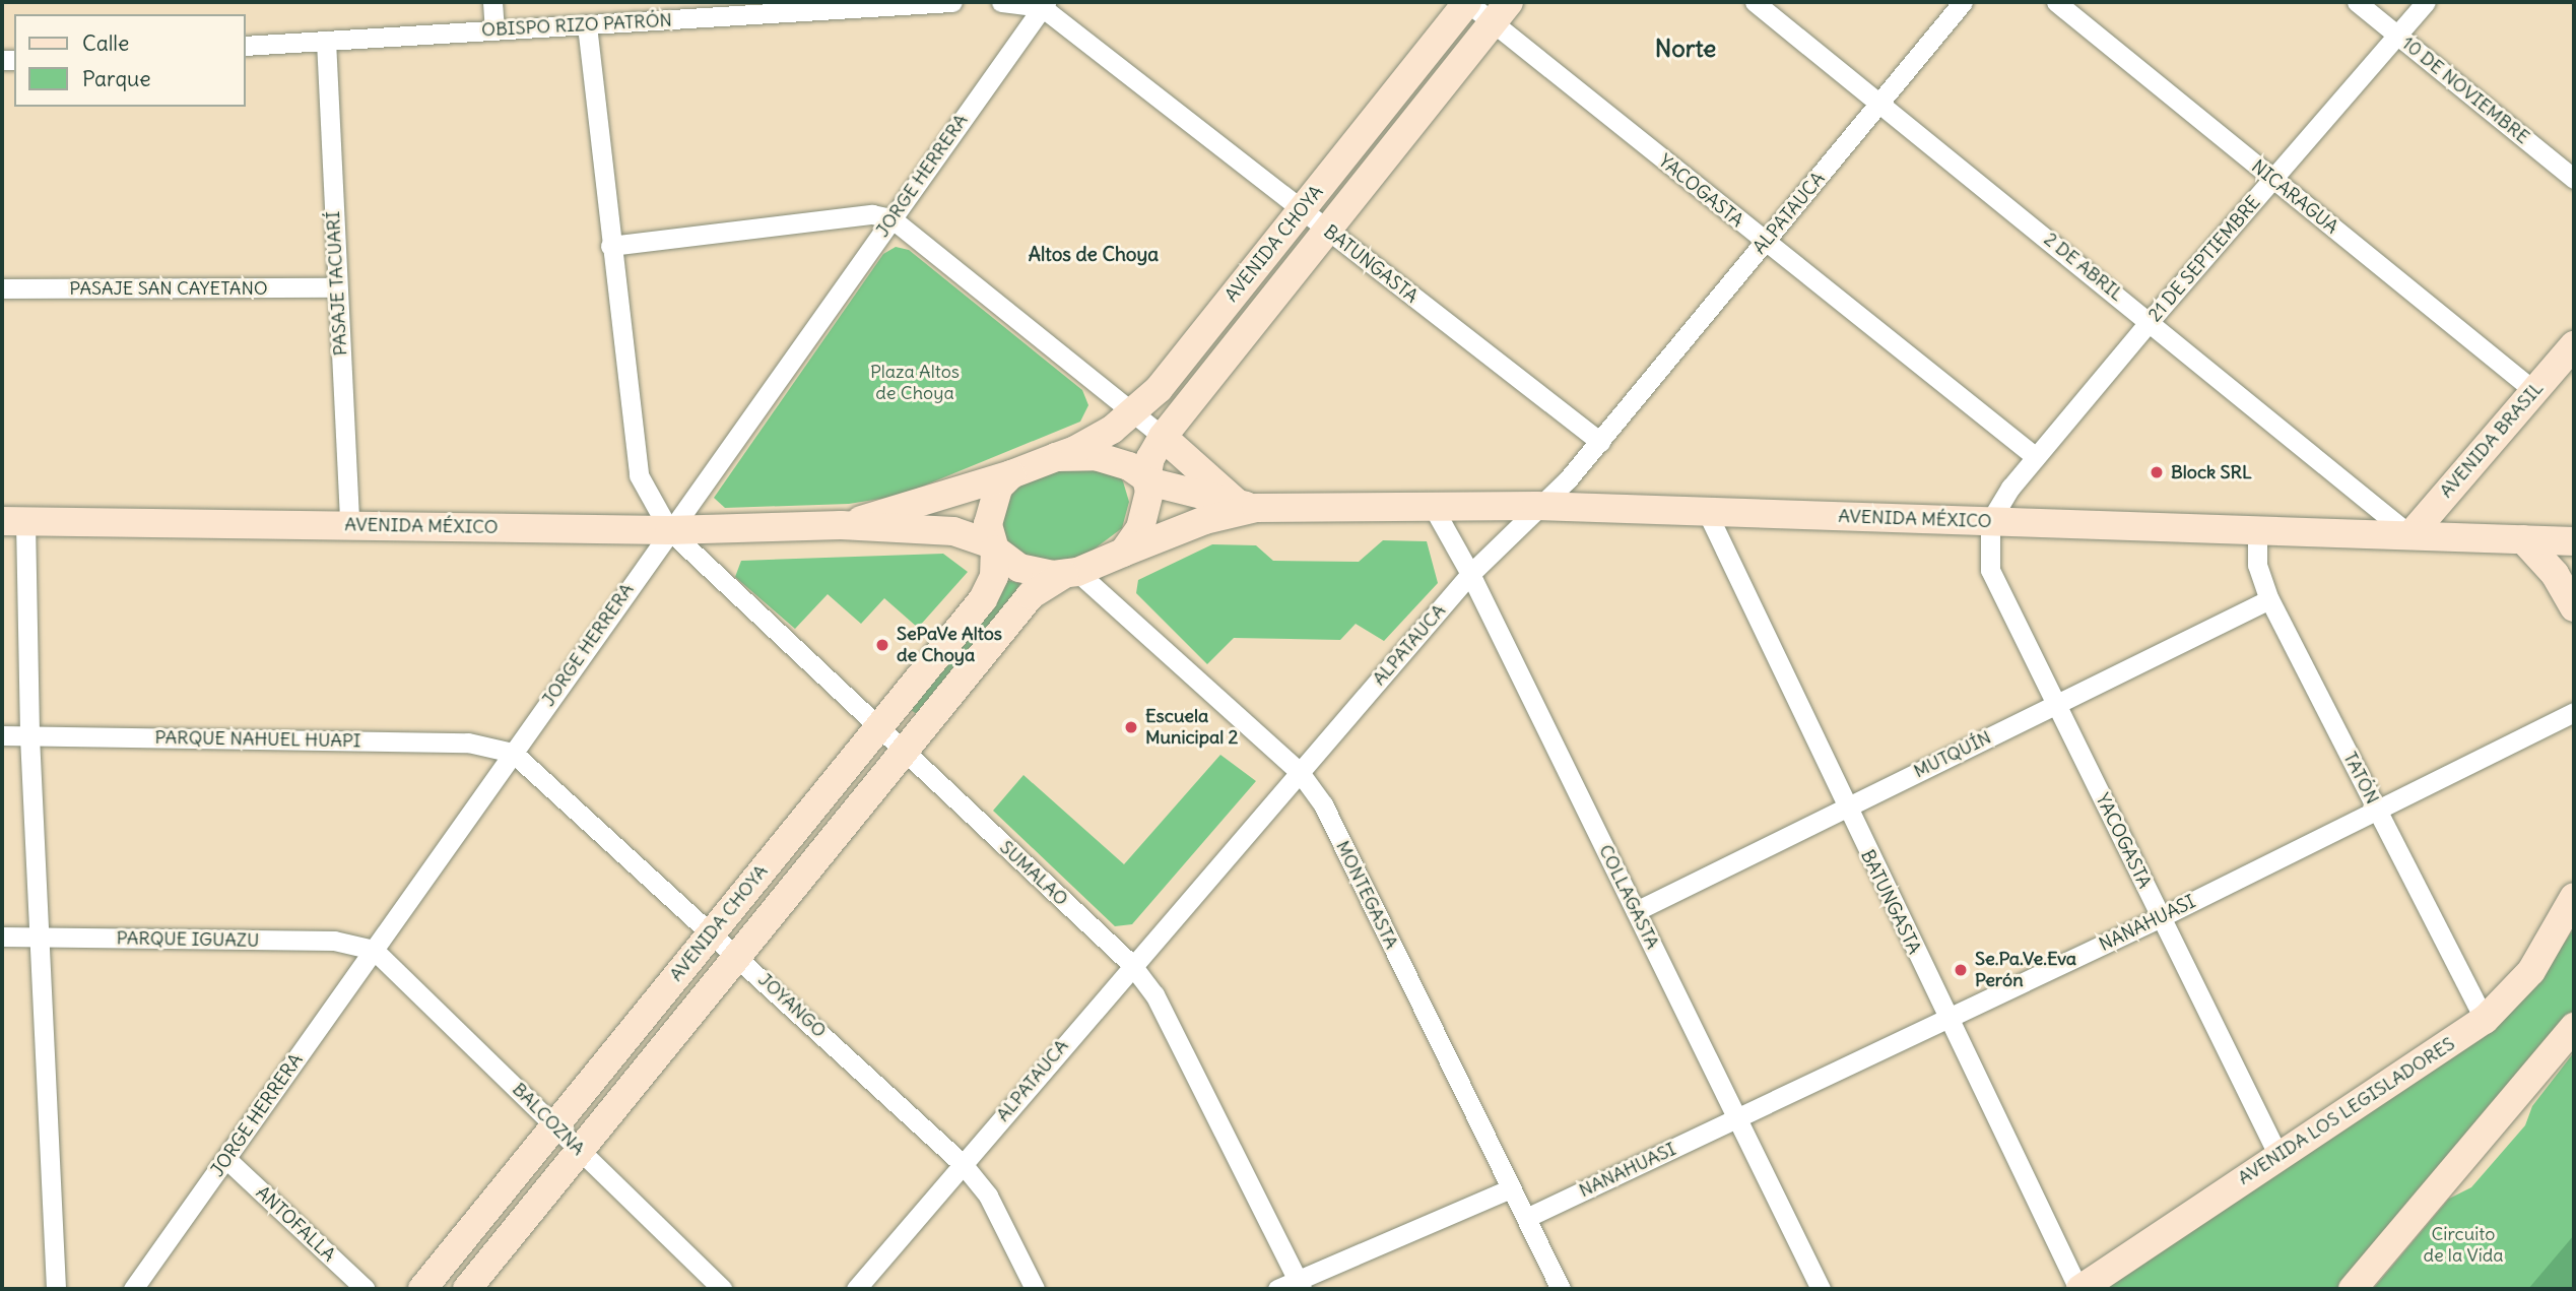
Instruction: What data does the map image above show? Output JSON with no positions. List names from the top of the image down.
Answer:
{
  "streets": {
    "main road": [
      "AVENIDA CHOYA",
      "AVENIDA BRASIL",
      "AVENIDA MÉXICO",
      "AVENIDA LOS LEGISLADORES"
    ],
    "street": [
      "OBISPO RIZO PATRÓN",
      "10 DE NOVIEMBRE",
      "JORGE HERRERA",
      "YACOGASTA",
      "NICARAGUA",
      "ALPATAUCA",
      "21 DE SEPTIEMBRE",
      "BATUNGASTA",
      "2 DE ABRIL",
      "PASAJE TACUARÍ",
      "PASAJE SAN CAYETANO",
      "PARQUE NAHUEL HUAPI",
      "MUTQUÍN",
      "TATÓN",
      "SUMALAO",
      "MONTEGASTA",
      "COLLAGASTA",
      "NANAHUASI",
      "PARQUE IGUAZU",
      "JOYANGO",
      "BALCOZNA",
      "ANTOFALLA"
    ]
  },
  "crossings": [
    ["OBISPO RIZO PATRÓN", "PASAJE TACUARÍ"],
    ["OBISPO RIZO PATRÓN", "SUMALAO"],
    ["10 DE NOVIEMBRE", "21 DE SEPTIEMBRE"],
    ["JORGE HERRERA", "BATUNGASTA"],
    ["JORGE HERRERA", "AVENIDA MÉXICO"],
    ["JORGE HERRERA", "PARQUE NAHUEL HUAPI"],
    ["JORGE HERRERA", "SUMALAO"],
    ["JORGE HERRERA", "PARQUE IGUAZU"],
    ["JORGE HERRERA", "JOYANGO"],
    ["JORGE HERRERA", "BALCOZNA"],
    ["JORGE HERRERA", "ANTOFALLA"],
    ["YACOGASTA", "ALPATAUCA"],
    ["YACOGASTA", "AVENIDA CHOYA"],
    ["YACOGASTA", "21 DE SEPTIEMBRE"],
    ["YACOGASTA", "AVENIDA MÉXICO"],
    ["YACOGASTA", "MUTQUÍN"],
    ["YACOGASTA", "NANAHUASI"],
    ["YACOGASTA", "AVENIDA LOS LEGISLADORES"],
    ["NICARAGUA", "21 DE SEPTIEMBRE"],
    ["NICARAGUA", "AVENIDA BRASIL"],
    ["ALPATAUCA", "BATUNGASTA"],
    ["ALPATAUCA", "2 DE ABRIL"],
    ["ALPATAUCA", "AVENIDA MÉXICO"],
    ["ALPATAUCA", "SUMALAO"],
    ["ALPATAUCA", "MONTEGASTA"],
    ["ALPATAUCA", "COLLAGASTA"],
    ["ALPATAUCA", "JOYANGO"],
    ["AVENIDA CHOYA", "BATUNGASTA"],
    ["AVENIDA CHOYA", "AVENIDA MÉXICO"],
    ["AVENIDA CHOYA", "SUMALAO"],
    ["AVENIDA CHOYA", "MONTEGASTA"],
    ["AVENIDA CHOYA", "JOYANGO"],
    ["AVENIDA CHOYA", "BALCOZNA"],
    ["21 DE SEPTIEMBRE", "2 DE ABRIL"],
    ["21 DE SEPTIEMBRE", "AVENIDA MÉXICO"],
    ["BATUNGASTA", "AVENIDA MÉXICO"],
    ["BATUNGASTA", "MUTQUÍN"],
    ["BATUNGASTA", "NANAHUASI"],
    ["BATUNGASTA", "AVENIDA LOS LEGISLADORES"],
    ["2 DE ABRIL", "AVENIDA BRASIL"],
    ["2 DE ABRIL", "AVENIDA MÉXICO"],
    ["PASAJE TACUARÍ", "PASAJE SAN CAYETANO"],
    ["PASAJE TACUARÍ", "AVENIDA MÉXICO"],
    ["AVENIDA BRASIL", "AVENIDA MÉXICO"],
    ["AVENIDA MÉXICO", "TATÓN"],
    ["AVENIDA MÉXICO", "SUMALAO"],
    ["AVENIDA MÉXICO", "MONTEGASTA"],
    ["AVENIDA MÉXICO", "COLLAGASTA"],
    ["PARQUE NAHUEL HUAPI", "JOYANGO"],
    ["MUTQUÍN", "TATÓN"],
    ["MUTQUÍN", "COLLAGASTA"],
    ["TATÓN", "NANAHUASI"],
    ["TATÓN", "AVENIDA LOS LEGISLADORES"],
    ["MONTEGASTA", "NANAHUASI"],
    ["COLLAGASTA", "NANAHUASI"],
    ["PARQUE IGUAZU", "BALCOZNA"]
  ],
  "districts": ["Norte", "Altos de Choya"],
  "parks": ["Plaza Altos de Choya", "Circuito de la Vida"],
  "places": [
    "Block SRL",
    "SePaVe Altos de Choya",
    "Escuela Municipal 2",
    "Se.Pa.Ve.Eva Perón"
  ],
  "legend": ["Calle", "Parque"]
}
